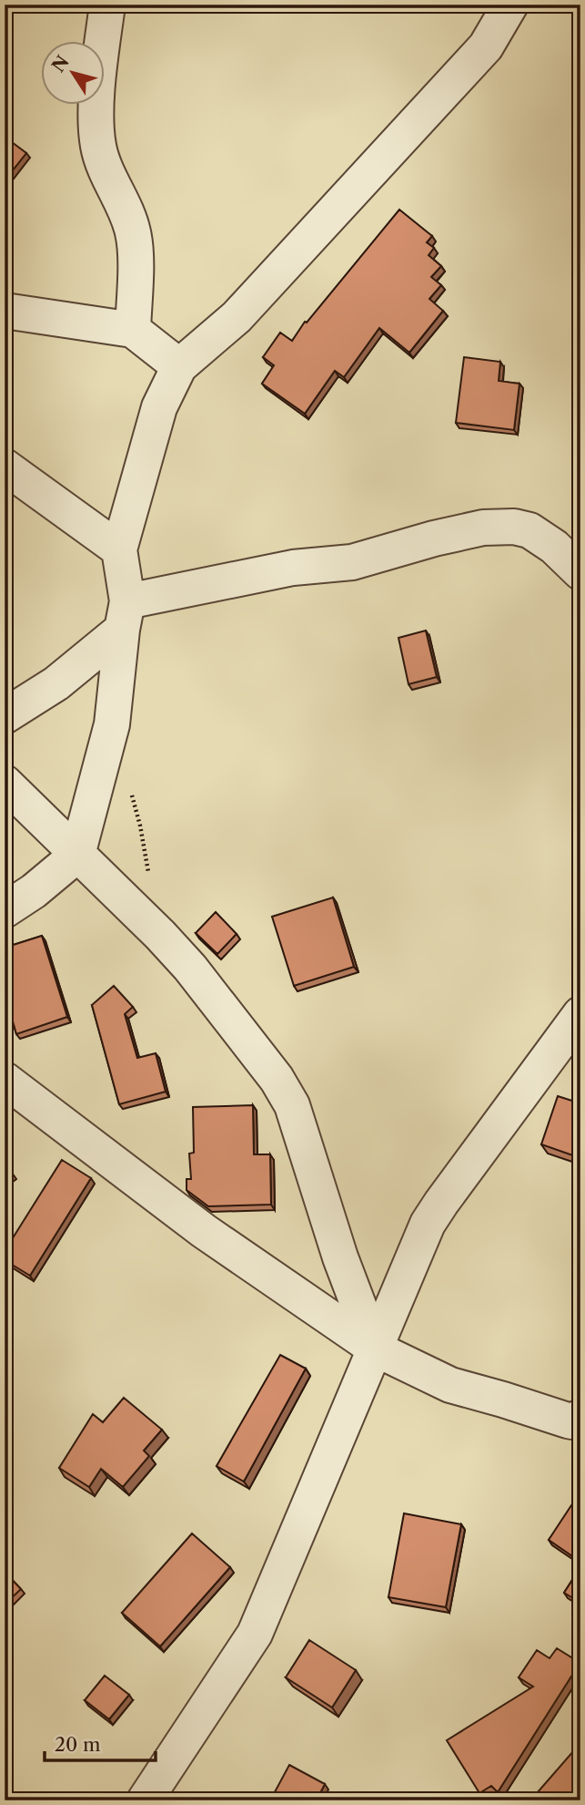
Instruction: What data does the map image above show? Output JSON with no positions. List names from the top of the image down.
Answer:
{
  "scale_bar": "20 m",
  "north": "top left"
}
